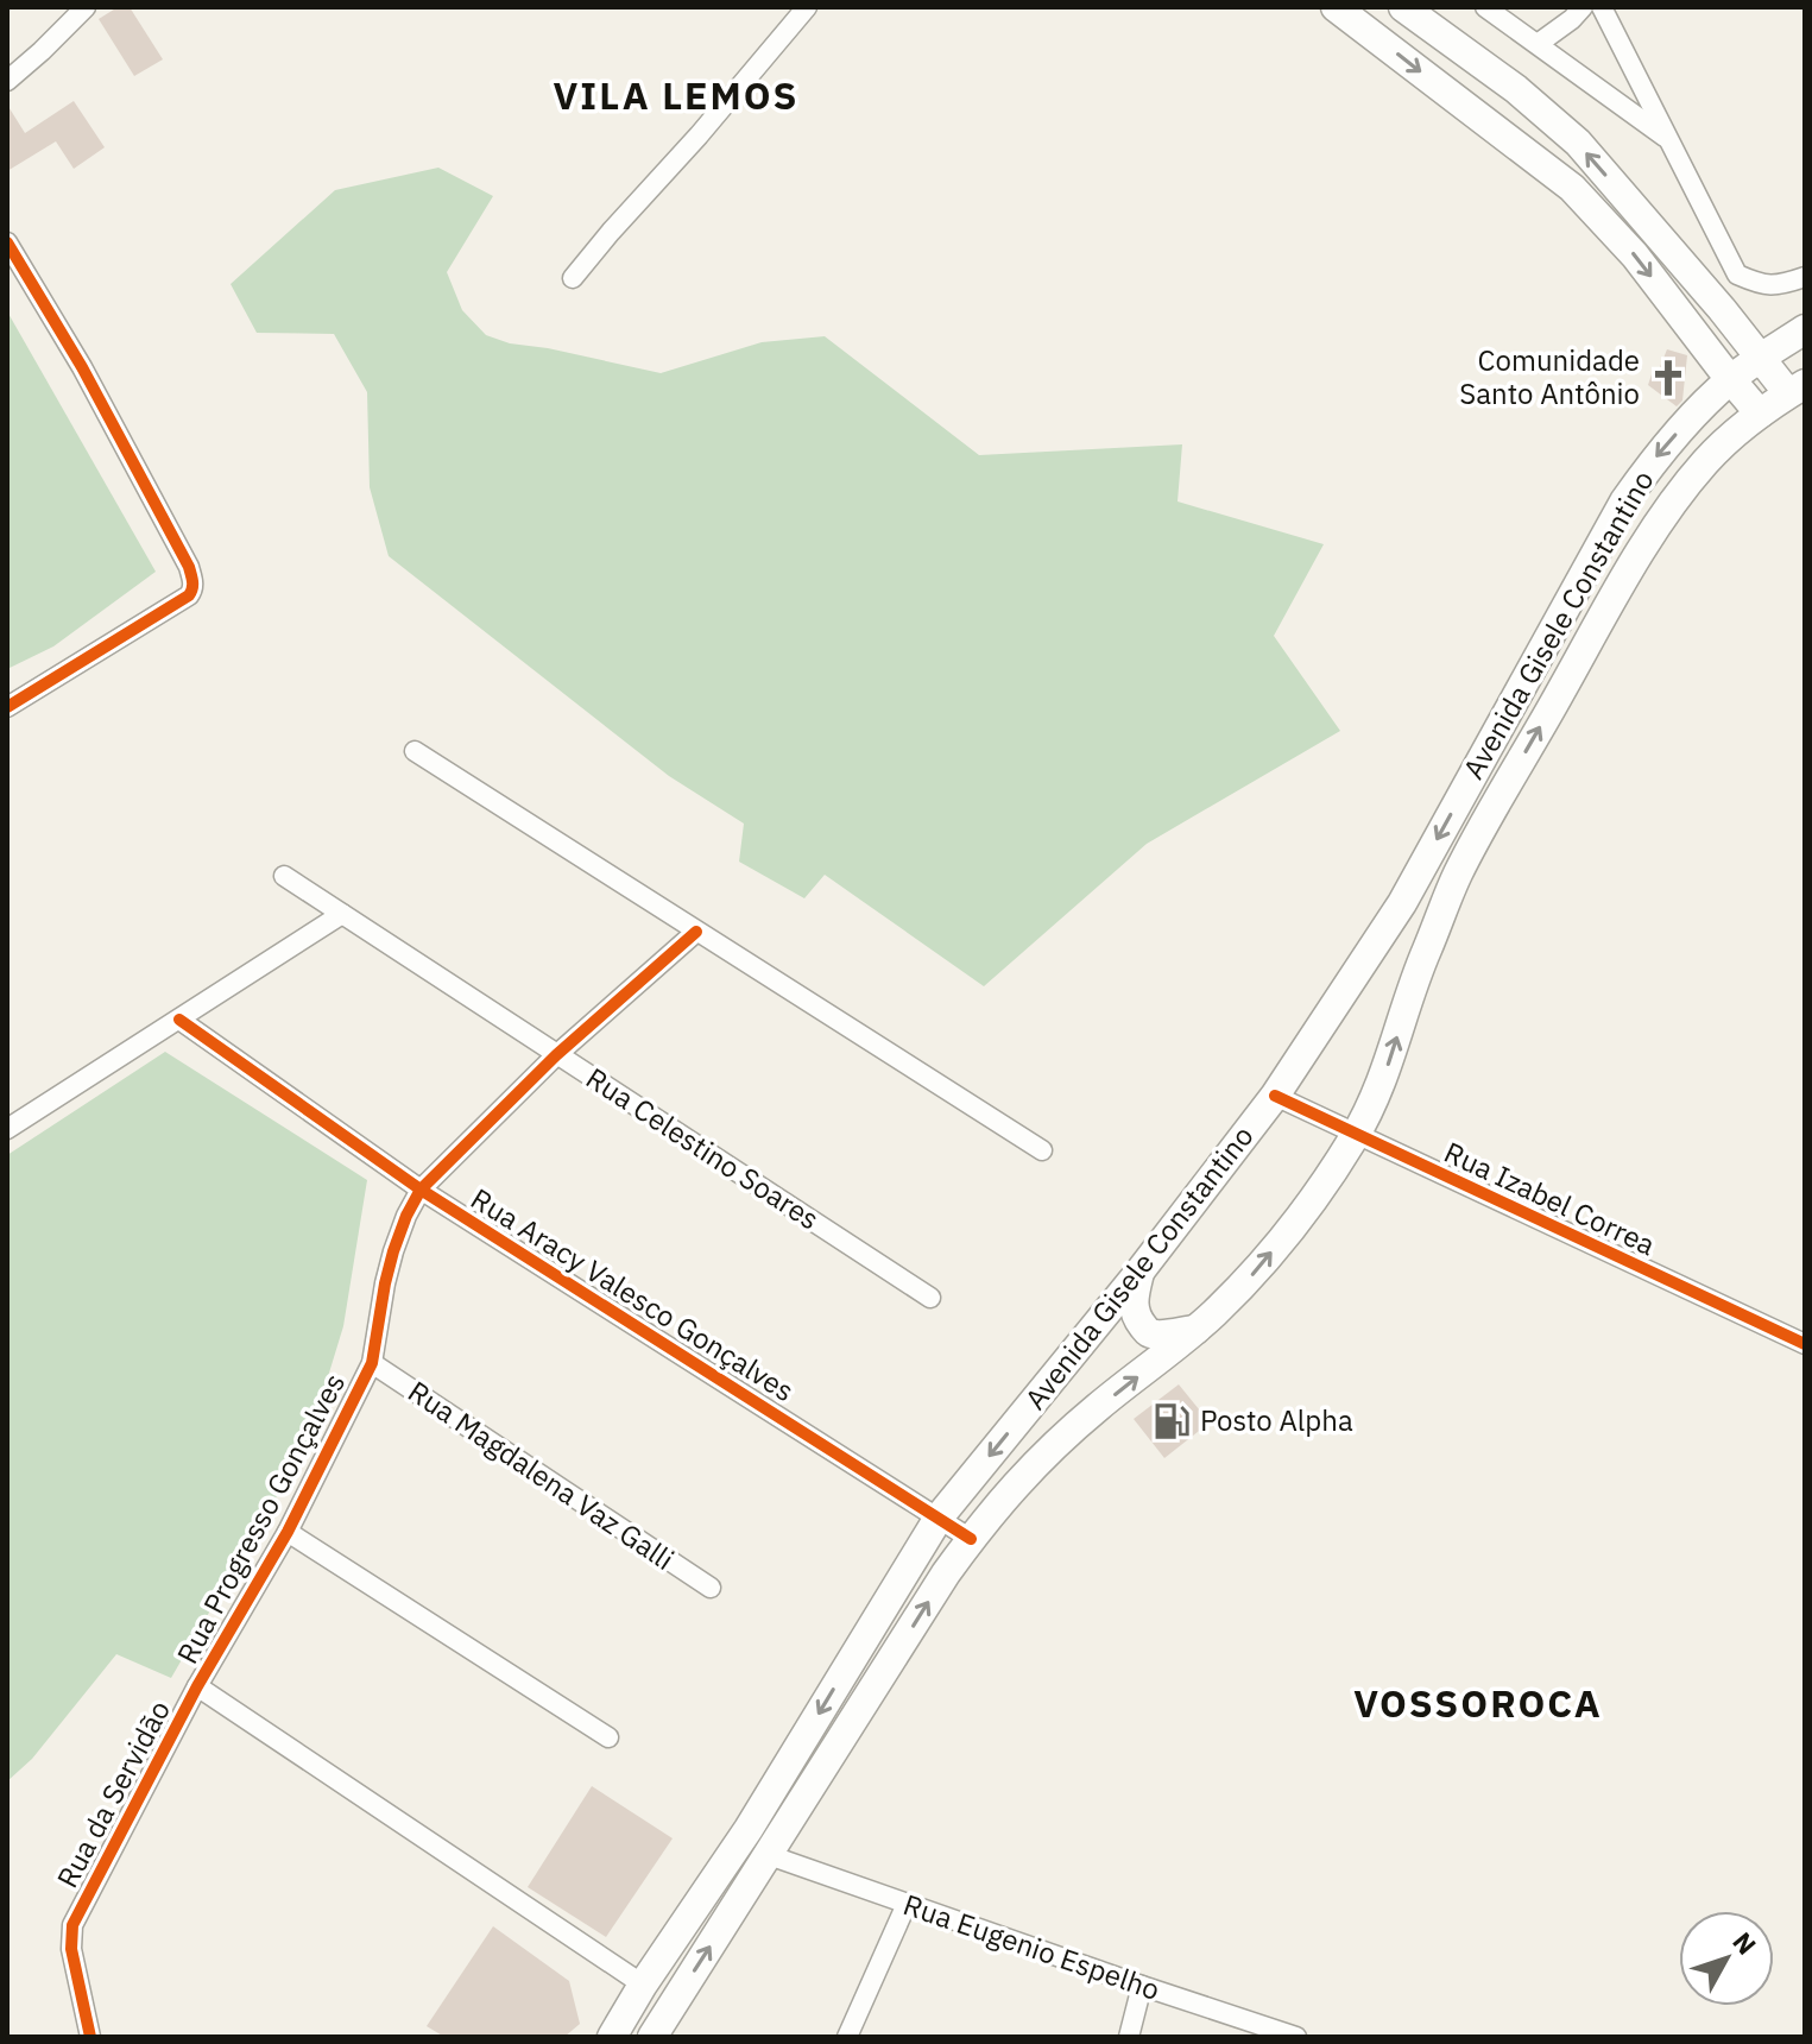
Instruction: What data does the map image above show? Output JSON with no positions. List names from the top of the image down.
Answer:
{
  "streets": {
    "main road": ["Avenida Gisele Constantino"],
    "street": [
      "Rua Celestino Soares",
      "Rua Izabel Correa",
      "Rua Aracy Valesco Gonçalves",
      "Rua Magdalena Vaz Galli",
      "Rua Progresso Gonçalves",
      "Rua da Servidão",
      "Rua Eugenio Espelho"
    ]
  },
  "crossings": [
    ["Avenida Gisele Constantino", "Rua Izabel Correa"],
    ["Avenida Gisele Constantino", "Rua Aracy Valesco Gonçalves"],
    ["Avenida Gisele Constantino", "Rua Progresso Gonçalves"],
    ["Avenida Gisele Constantino", "Rua Eugenio Espelho"],
    ["Rua Celestino Soares", "Rua Progresso Gonçalves"],
    ["Rua Aracy Valesco Gonçalves", "Rua Progresso Gonçalves"],
    ["Rua Magdalena Vaz Galli", "Rua Progresso Gonçalves"],
    ["Rua Progresso Gonçalves", "Rua da Servidão"]
  ],
  "districts": ["VILA LEMOS", "VOSSOROCA"],
  "places": {
    "church": ["Comunidade Santo Antônio"],
    "fuel station": ["Posto Alpha"]
  },
  "north": "top right"
}
